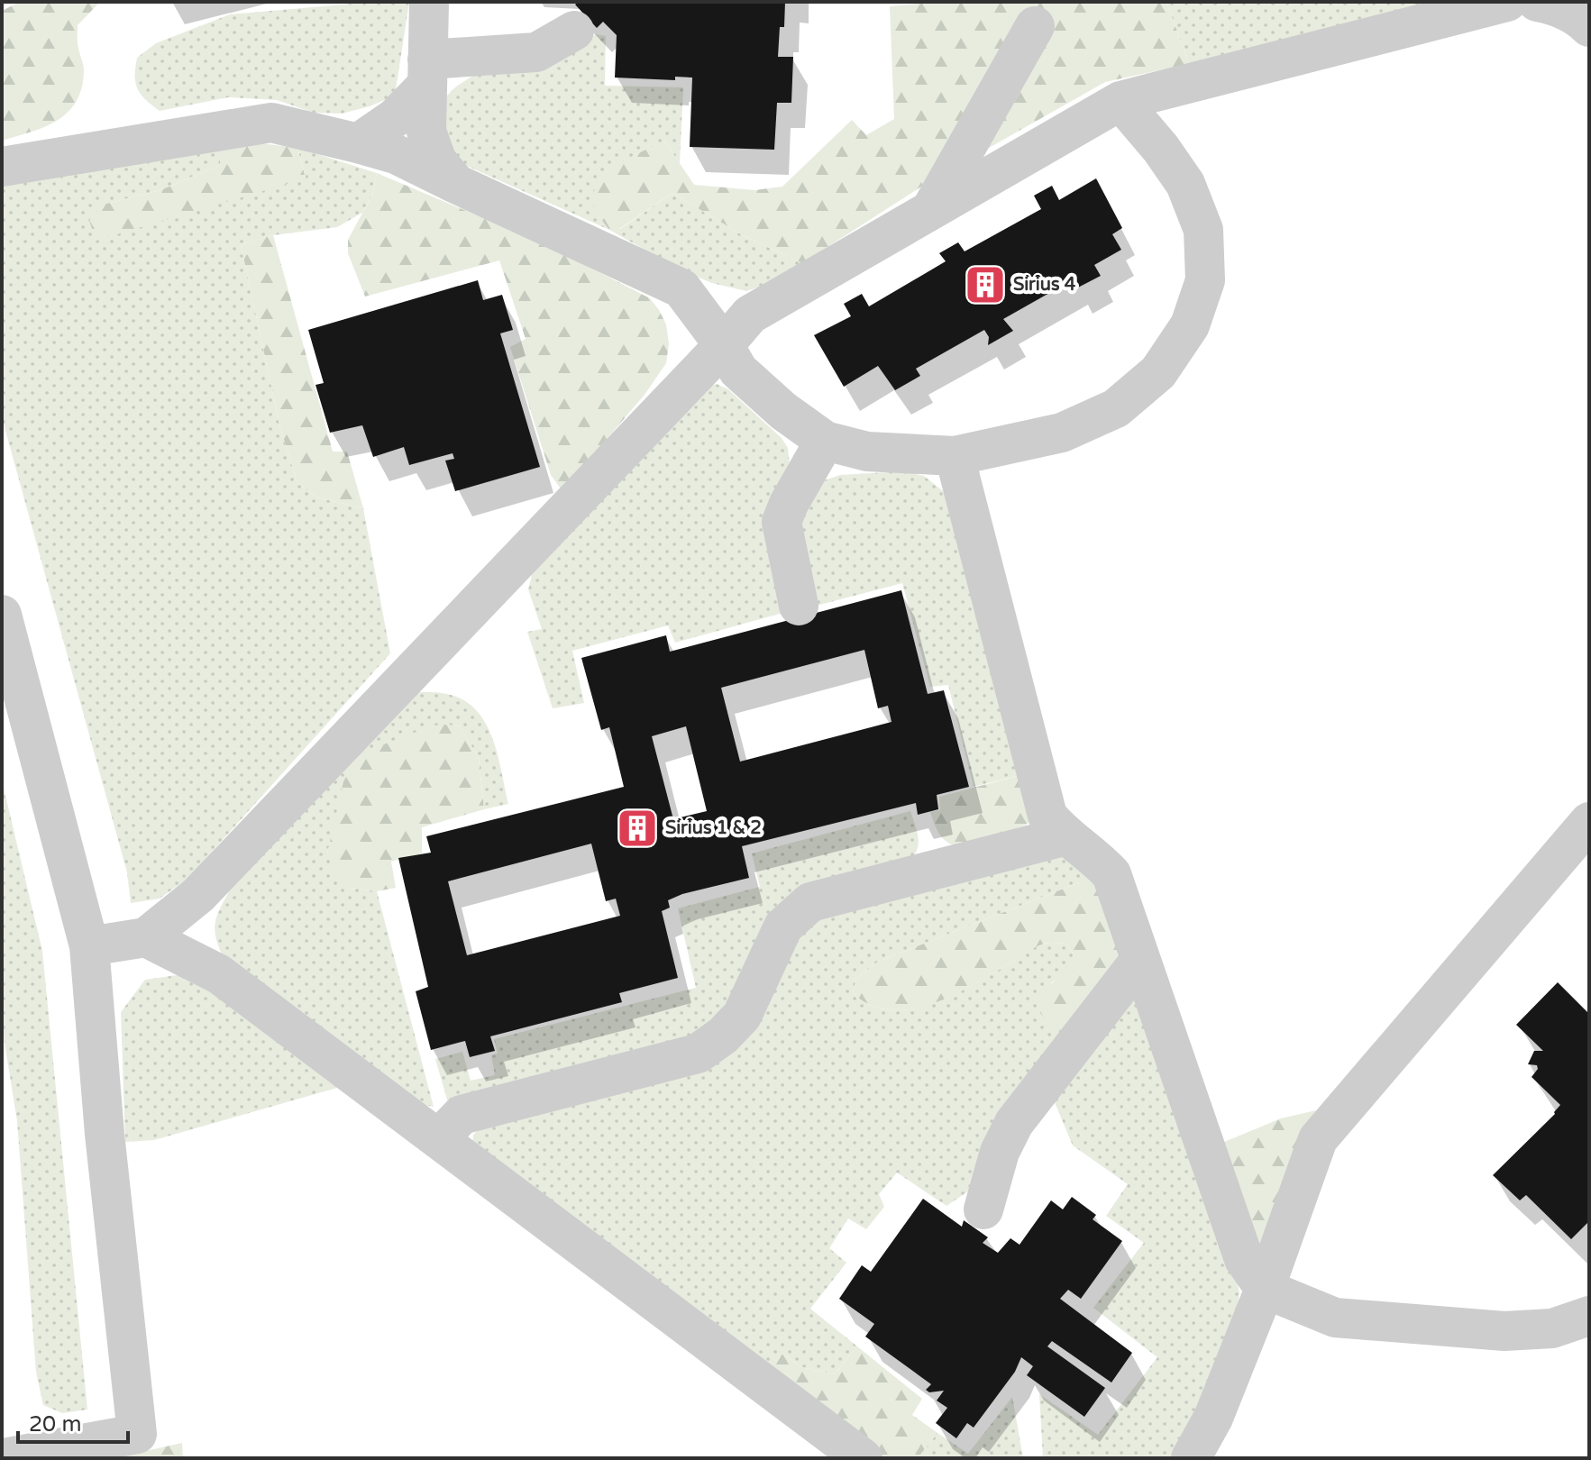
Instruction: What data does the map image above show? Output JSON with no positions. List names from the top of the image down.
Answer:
{
  "places": {
    "building": ["Sirius 4", "Sirius 1 & 2"]
  },
  "scale_bar": "20 m"
}
